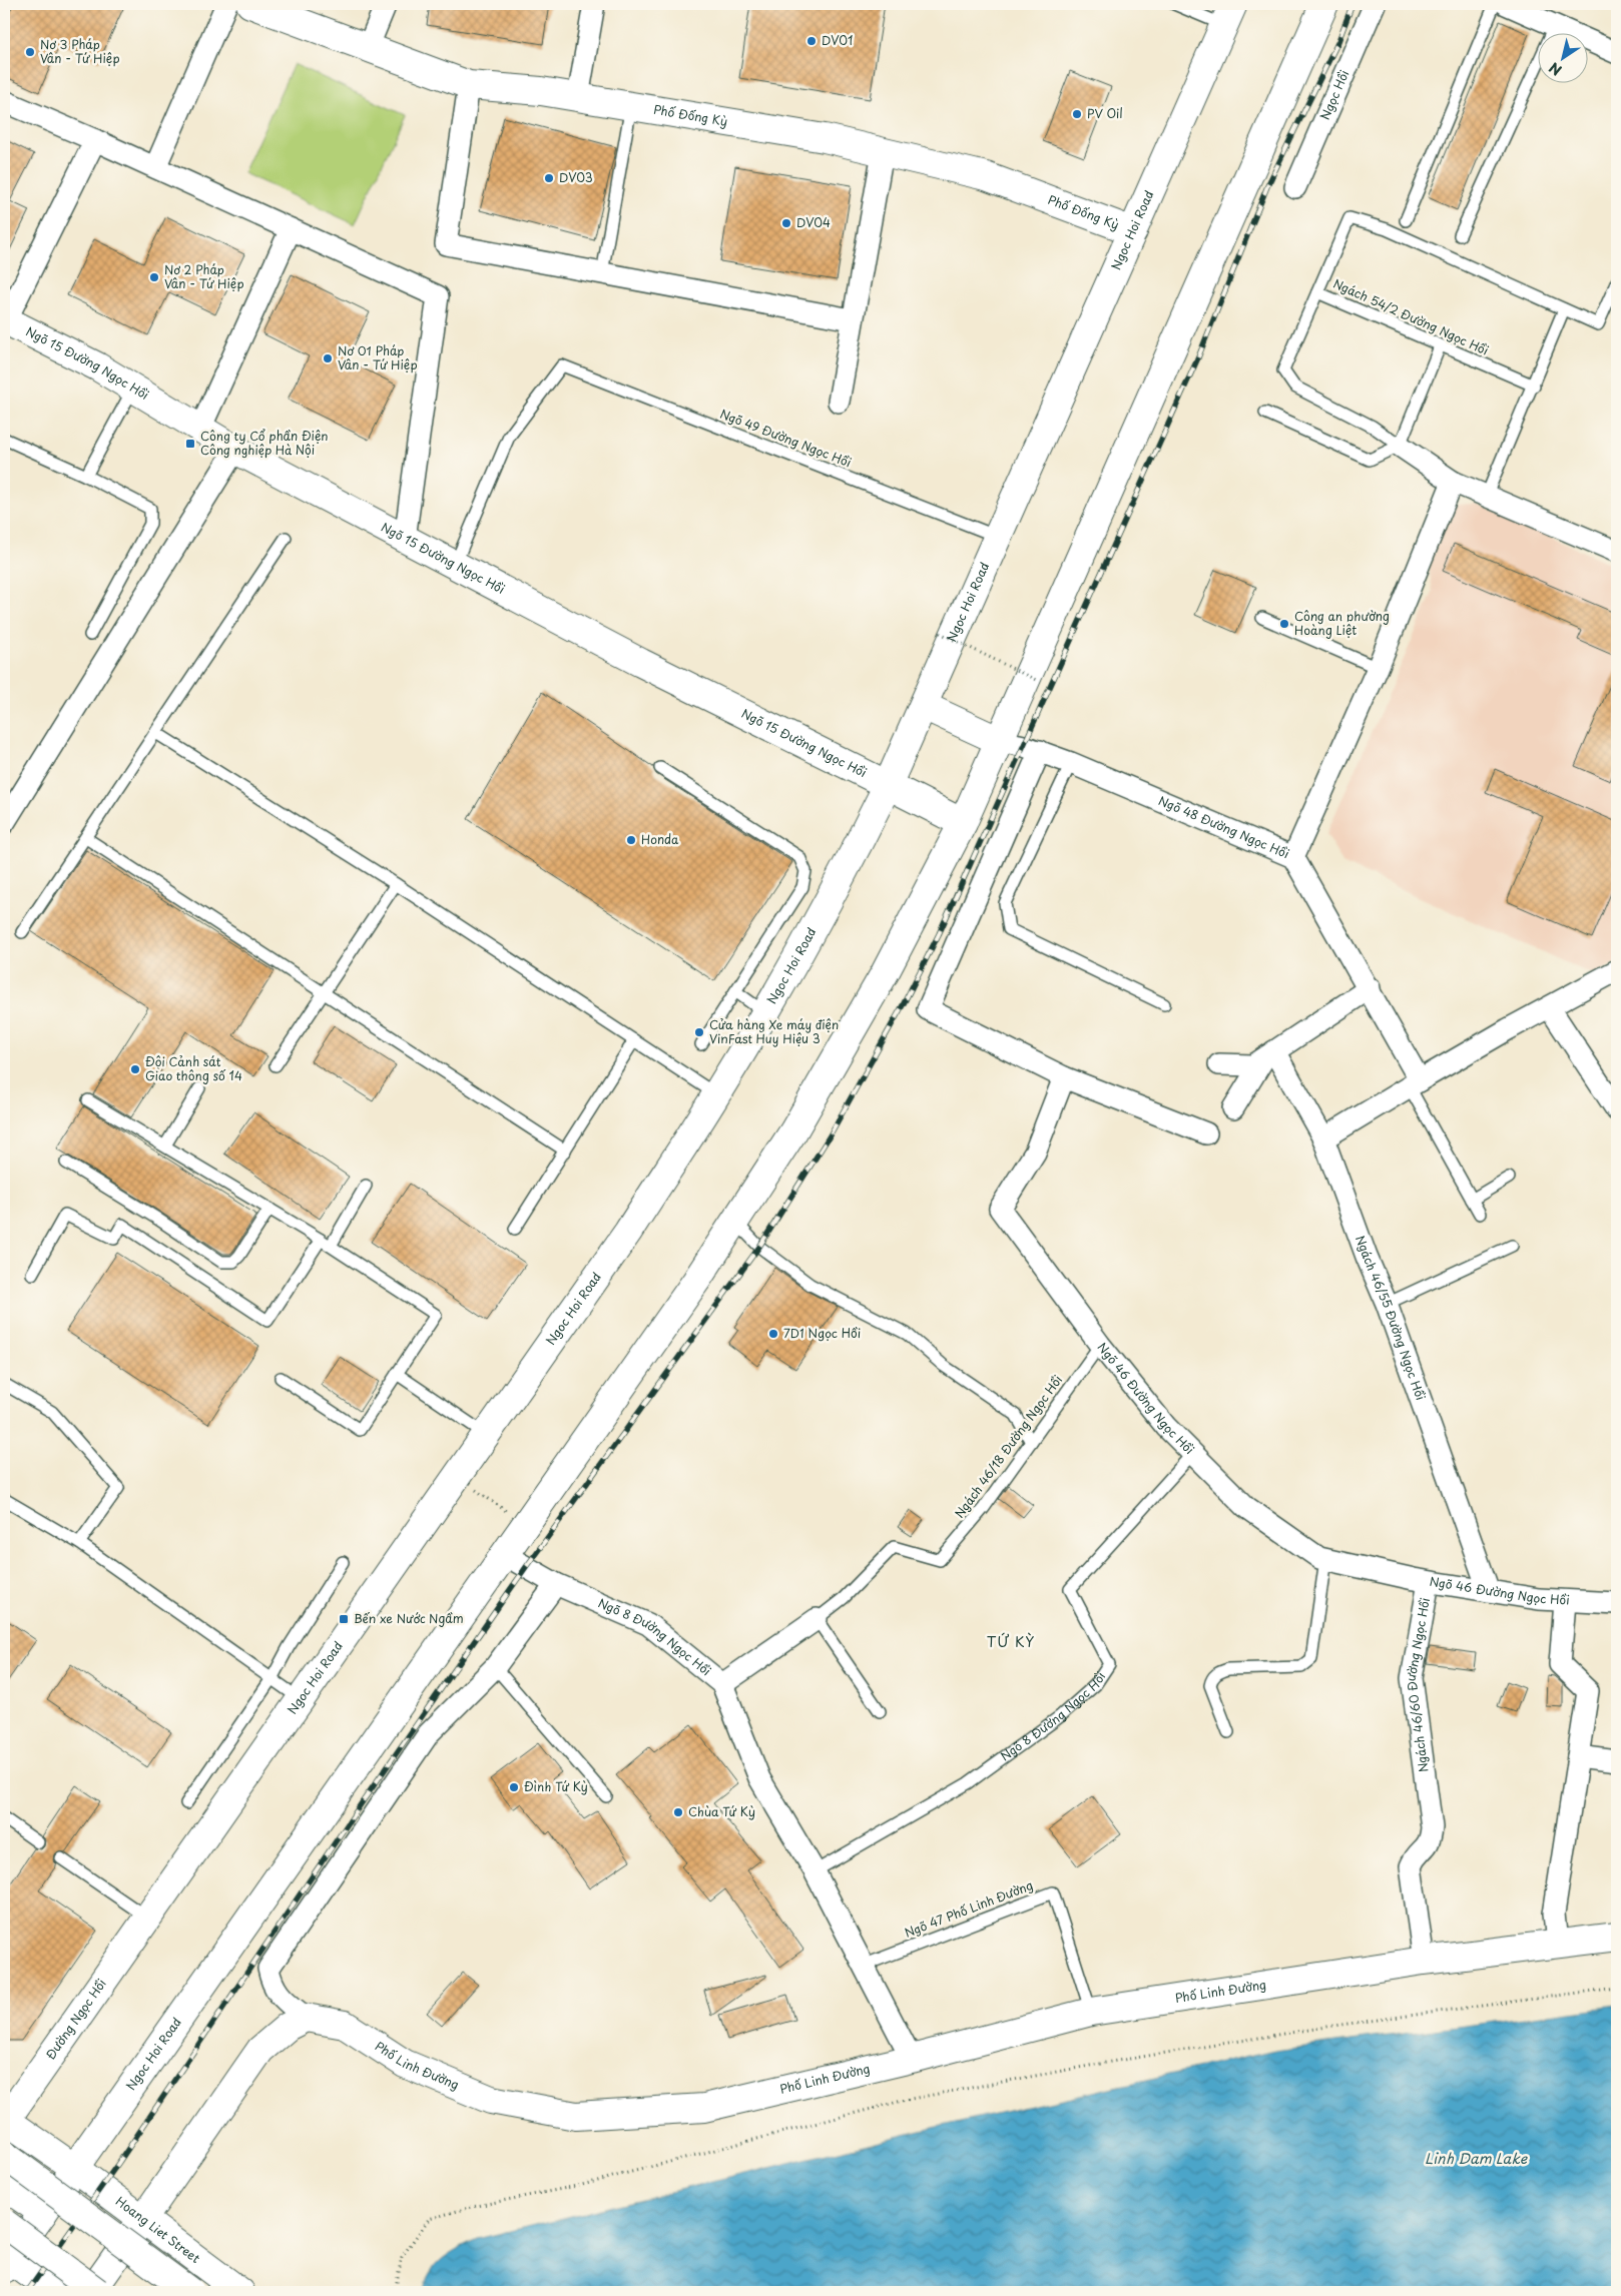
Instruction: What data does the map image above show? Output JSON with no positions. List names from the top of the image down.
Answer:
{
  "streets": {
    "main road": [
      "Phố Đống Kỳ",
      "Ngoc Hoi Road",
      "Ngõ 15 Đường Ngọc Hồi",
      "Phố Linh Đường",
      "Đường Ngọc Hồi",
      "Hoang Liet Street"
    ],
    "street": [
      "Ngọc Hồi",
      "Ngõ 48 Đường Ngọc Hồi",
      "Ngách 46/55 Đường Ngọc Hồi",
      "Ngõ 46 Đường Ngọc Hồi",
      "Ngõ 8 Đường Ngọc Hồi",
      "Ngách 46/60 Đường Ngọc Hồi"
    ],
    "lane": [
      "Ngách 54/2 Đường Ngọc Hồi",
      "Ngõ 49 Đường Ngọc Hồi",
      "Ngách 46/18 Đường Ngọc Hồi",
      "Ngõ 47 Phố Linh Đường"
    ]
  },
  "crossings": [
    ["Phố Đống Kỳ", "Ngoc Hoi Road"],
    ["Ngoc Hoi Road", "Ngõ 15 Đường Ngọc Hồi"],
    ["Ngoc Hoi Road", "Ngõ 49 Đường Ngọc Hồi"],
    ["Ngoc Hoi Road", "Ngõ 8 Đường Ngọc Hồi"],
    ["Ngoc Hoi Road", "Đường Ngọc Hồi"],
    ["Ngoc Hoi Road", "Hoang Liet Street"],
    ["Ngõ 15 Đường Ngọc Hồi", "Ngõ 49 Đường Ngọc Hồi"],
    ["Ngách 46/55 Đường Ngọc Hồi", "Ngõ 46 Đường Ngọc Hồi"],
    ["Ngõ 46 Đường Ngọc Hồi", "Ngách 46/18 Đường Ngọc Hồi"],
    ["Ngõ 46 Đường Ngọc Hồi", "Ngõ 8 Đường Ngọc Hồi"],
    ["Ngõ 46 Đường Ngọc Hồi", "Ngách 46/60 Đường Ngọc Hồi"],
    ["Ngõ 8 Đường Ngọc Hồi", "Ngõ 47 Phố Linh Đường"],
    ["Ngõ 8 Đường Ngọc Hồi", "Phố Linh Đường"],
    ["Ngách 46/60 Đường Ngọc Hồi", "Phố Linh Đường"],
    ["Ngõ 47 Phố Linh Đường", "Phố Linh Đường"],
    ["Đường Ngọc Hồi", "Hoang Liet Street"]
  ],
  "districts": ["TỨ KỲ"],
  "water": ["Linh Dam Lake"],
  "places": {
    "other": [
      "DV01",
      "Nơ 3 Pháp Vân - Tứ Hiệp",
      "PV Oil",
      "DV03",
      "DV04",
      "Nơ 2 Pháp Vân - Tứ Hiệp",
      "Nơ 01 Pháp Vân - Tứ Hiệp",
      "Công an phường Hoàng Liệt",
      "Honda",
      "Cửa hàng Xe máy điện VinFast Huy Hiệu 3",
      "Đội Cảnh sát Giao thông số 14",
      "7D1 Ngọc Hồi",
      "Đình Tứ Kỳ",
      "Chùa Tứ Kỳ"
    ],
    "transit": ["Công ty Cổ phần Điện Công nghiệp Hà Nội", "Bến xe Nước Ngầm"]
  },
  "north": "bottom left"
}
